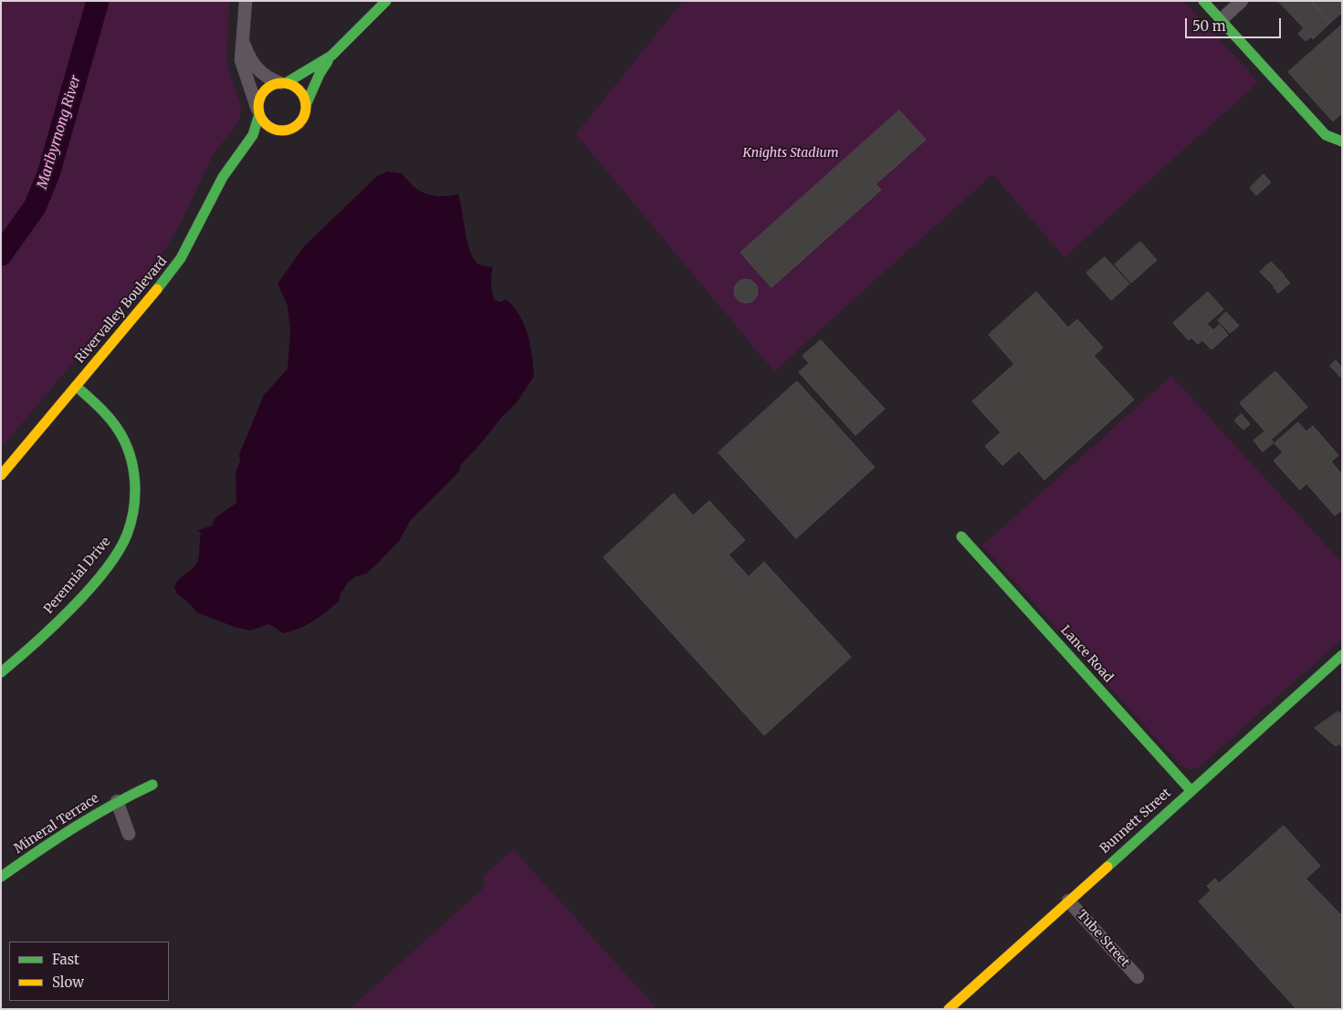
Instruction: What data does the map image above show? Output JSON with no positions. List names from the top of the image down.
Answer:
{
  "streets": {
    "street": [
      "Rivervalley Boulevard",
      "Perennial Drive",
      "Lance Road",
      "Bunnett Street",
      "Mineral Terrace",
      "Tube Street"
    ]
  },
  "crossings": [
    ["Rivervalley Boulevard", "Perennial Drive"],
    ["Lance Road", "Bunnett Street"],
    ["Bunnett Street", "Tube Street"]
  ],
  "water": ["Maribyrnong River"],
  "parks": ["Knights Stadium"],
  "legend": ["Fast", "Slow"],
  "scale_bar": "50 m"
}
